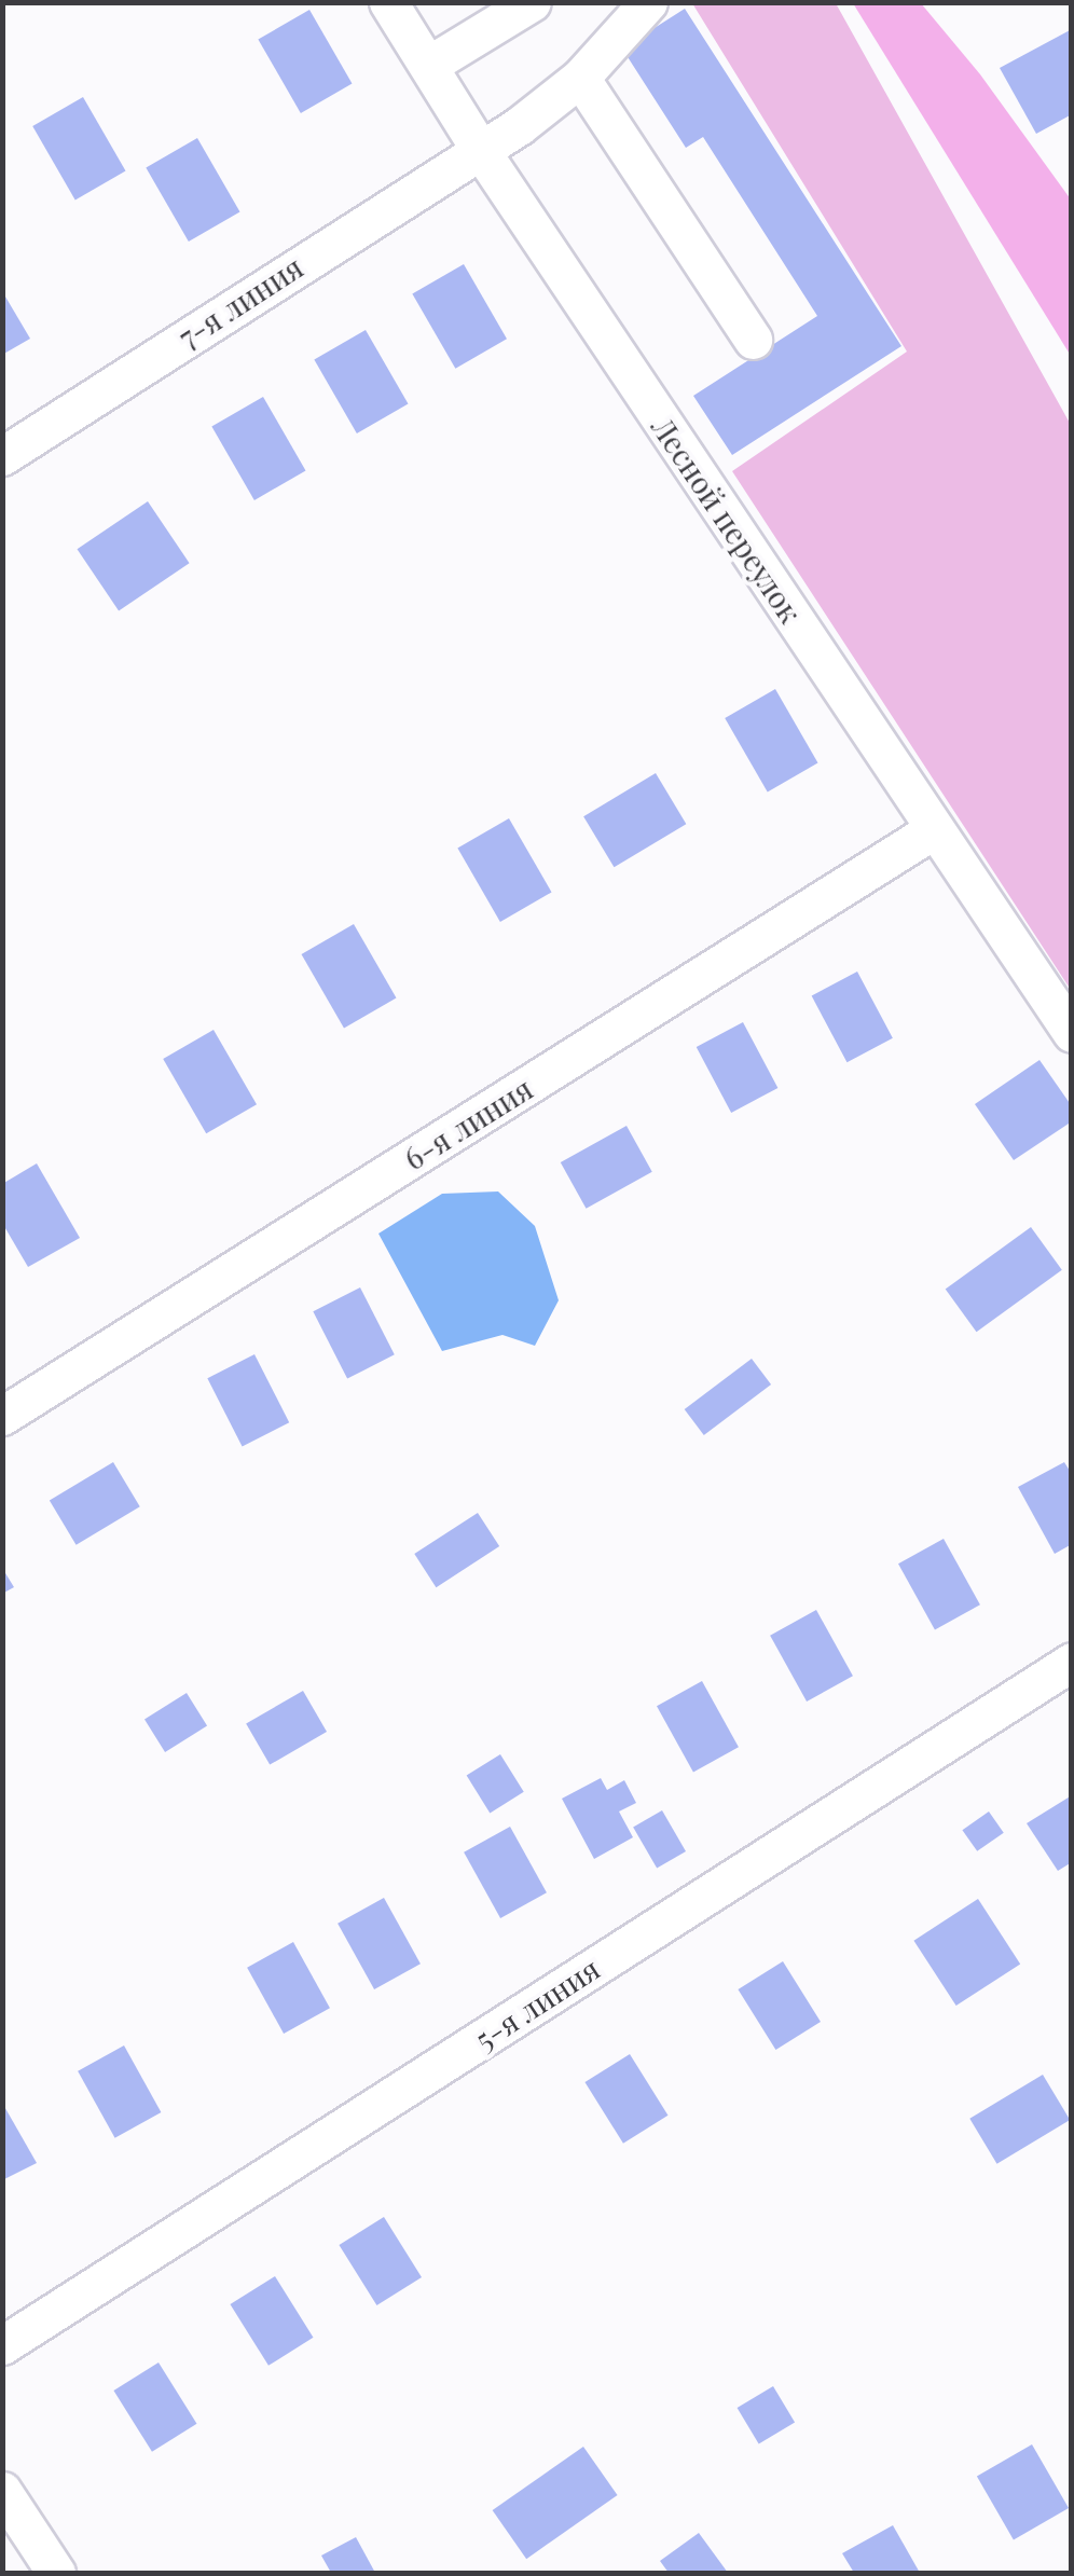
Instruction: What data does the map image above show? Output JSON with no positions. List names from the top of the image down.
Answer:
{
  "streets": {
    "street": [
      "7-я линия",
      "Лесной переулок",
      "6-я линия",
      "5-я линия"
    ]
  },
  "crossings": [
    ["7-я линия", "Лесной переулок"],
    ["Лесной переулок", "6-я линия"]
  ]
}
